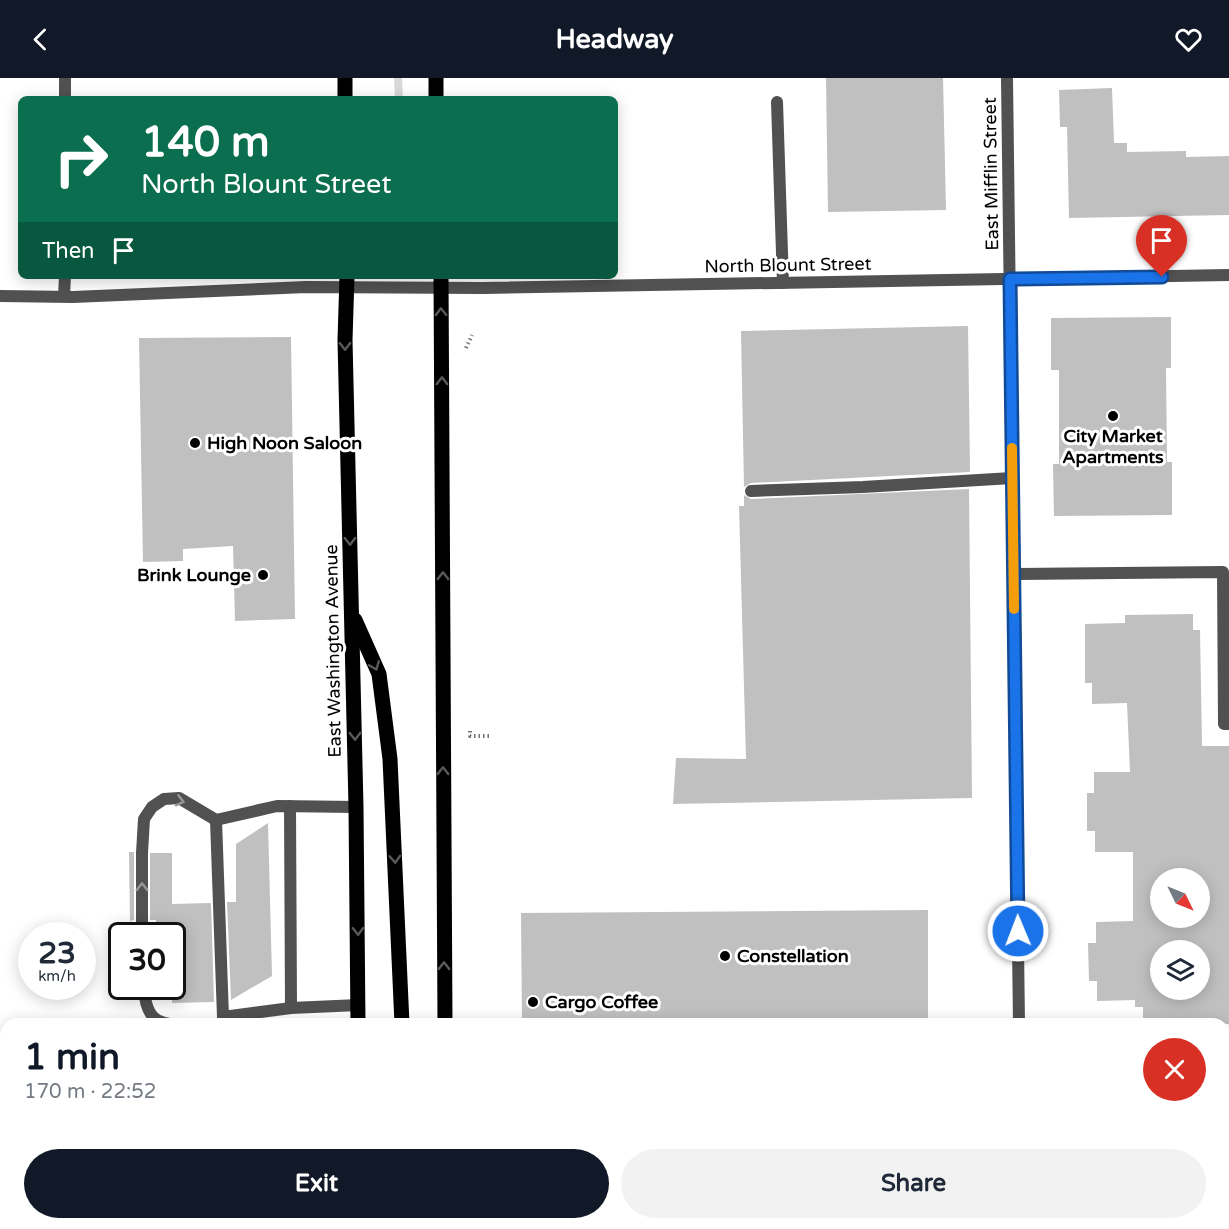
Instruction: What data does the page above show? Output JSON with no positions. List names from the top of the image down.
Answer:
{
  "streets": {
    "main road": ["East Washington Avenue"],
    "street": ["East Mifflin Street", "North Blount Street"]
  },
  "crossings": [
    ["East Mifflin Street", "North Blount Street"],
    ["North Blount Street", "East Washington Avenue"]
  ],
  "places": [
    "City Market Apartments",
    "High Noon Saloon",
    "Brink Lounge",
    "Constellation",
    "Cargo Coffee"
  ],
  "north": "bottom right",
  "page": {
    "header": "Headway",
    "turn": ["140 m", "North Blount Street"],
    "then": "Then",
    "speed": "23 km/h",
    "limit": "30",
    "heading": ["1 min", "170 m · 22:52"],
    "buttons": ["Exit", "Share"]
  }
}
